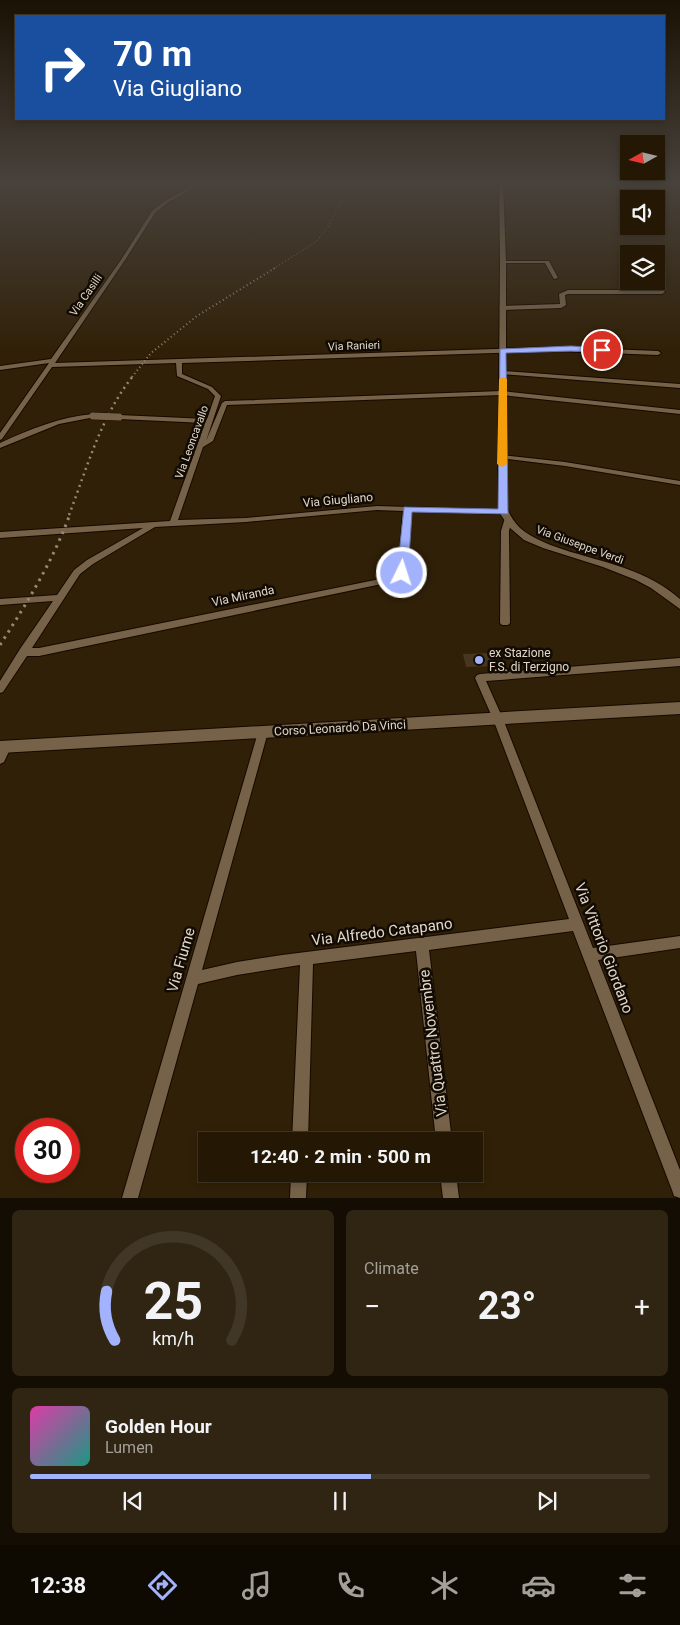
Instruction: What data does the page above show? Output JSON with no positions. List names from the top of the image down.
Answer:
{
  "streets": {
    "main road": ["Corso Leonardo Da Vinci"],
    "street": [
      "Via Casilli",
      "Via Ranieri",
      "Via Leoncavallo",
      "Via Giugliano",
      "Via Giuseppe Verdi",
      "Via Miranda",
      "Via Alfredo Catapano",
      "Via Vittorio Giordano",
      "Via Fiume",
      "Via Quattro Novembre"
    ]
  },
  "crossings": [
    ["Via Casilli", "Via Ranieri"],
    ["Via Ranieri", "Via Leoncavallo"],
    ["Via Leoncavallo", "Via Giugliano"],
    ["Via Giugliano", "Via Giuseppe Verdi"],
    ["Via Giugliano", "Via Miranda"],
    ["Corso Leonardo Da Vinci", "Via Vittorio Giordano"],
    ["Corso Leonardo Da Vinci", "Via Fiume"],
    ["Via Alfredo Catapano", "Via Vittorio Giordano"],
    ["Via Alfredo Catapano", "Via Fiume"],
    ["Via Alfredo Catapano", "Via Quattro Novembre"]
  ],
  "places": ["ex Stazione F.S. di Terzigno"],
  "north": "left",
  "page": {
    "turn": ["70 m", "Via Giugliano"],
    "limit": "30",
    "trip": "12:40 · 2 min · 500 m",
    "tile": "Climate",
    "heat": ["−", "23°", "+"],
    "song": ["Golden Hour", "Lumen"],
    "tabs": "12:38",
    "gauge": ["25", "km/h"]
  }
}
